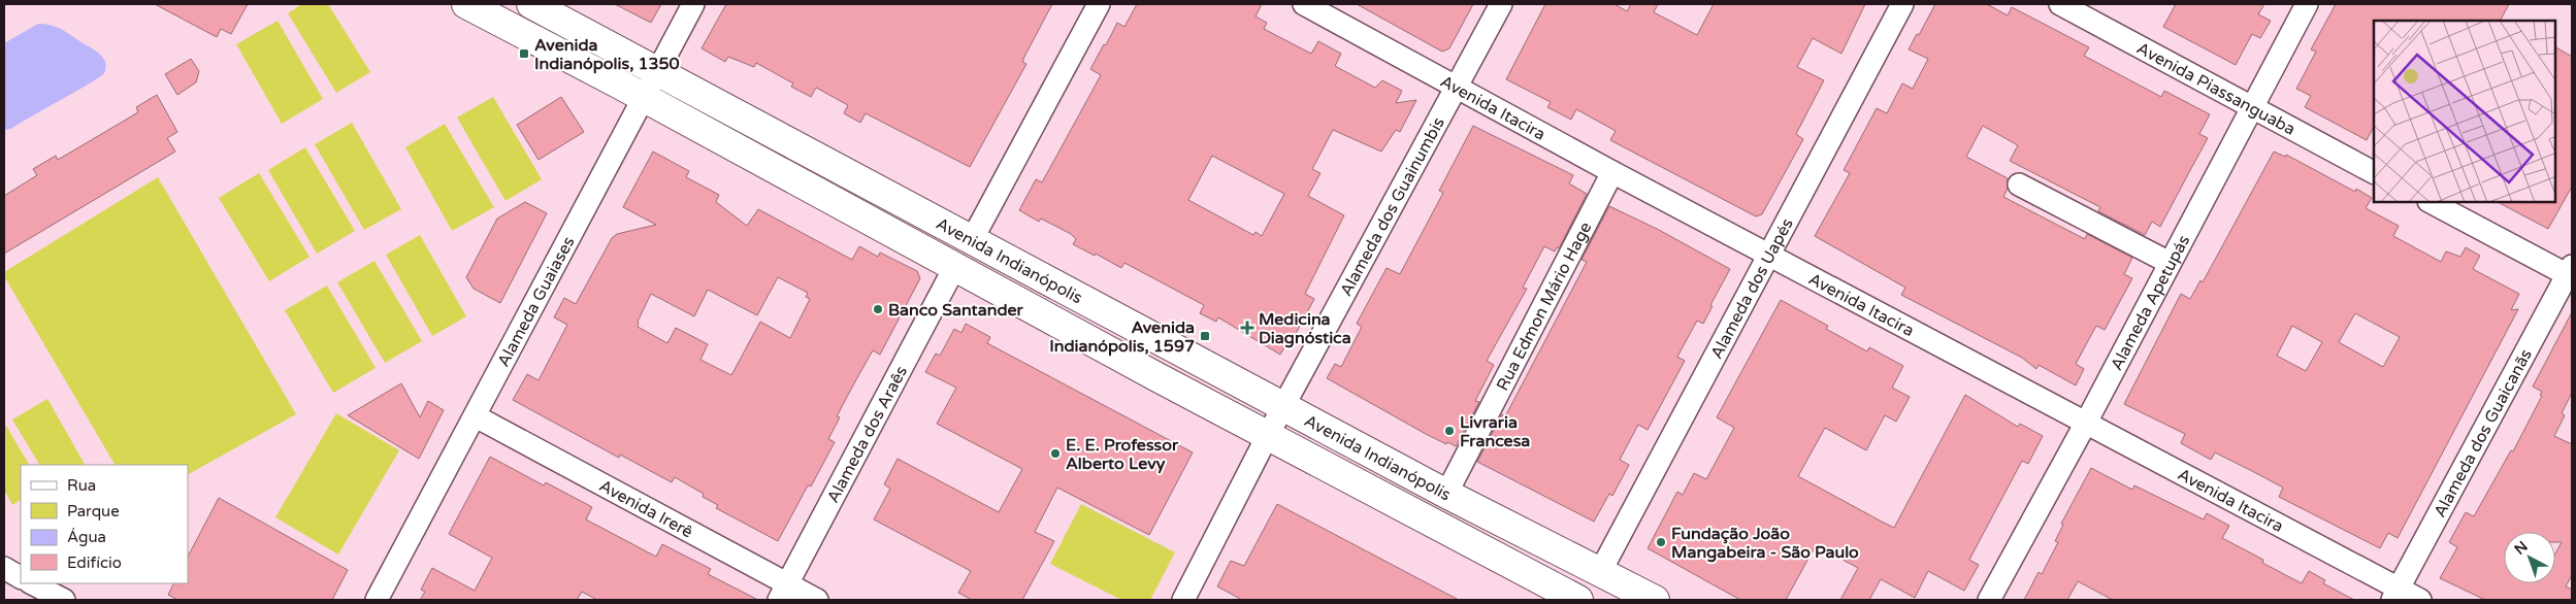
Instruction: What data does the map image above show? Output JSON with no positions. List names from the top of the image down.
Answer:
{
  "streets": {
    "main road": ["Avenida Indianópolis"],
    "street": [
      "Avenida Piassanguaba",
      "Avenida Itacira",
      "Alameda dos Guainumbis",
      "Alameda dos Uapés",
      "Alameda Guaiases",
      "Alameda Apetupás",
      "Rua Edmon Mário Hage",
      "Alameda dos Araês",
      "Alameda dos Guaicanãs",
      "Avenida Irerê"
    ]
  },
  "crossings": [
    ["Avenida Piassanguaba", "Alameda Apetupás"],
    ["Avenida Itacira", "Alameda dos Guainumbis"],
    ["Avenida Itacira", "Alameda dos Uapés"],
    ["Avenida Itacira", "Alameda Apetupás"],
    ["Avenida Itacira", "Rua Edmon Mário Hage"],
    ["Avenida Itacira", "Alameda dos Guaicanãs"],
    ["Alameda dos Guainumbis", "Avenida Indianópolis"],
    ["Avenida Indianópolis", "Alameda dos Uapés"],
    ["Avenida Indianópolis", "Alameda Guaiases"],
    ["Avenida Indianópolis", "Rua Edmon Mário Hage"],
    ["Avenida Indianópolis", "Alameda dos Araês"],
    ["Alameda Guaiases", "Avenida Irerê"],
    ["Alameda dos Araês", "Avenida Irerê"]
  ],
  "places": {
    "transit": ["Avenida Indianópolis, 1350", "Avenida Indianópolis, 1597"],
    "other": [
      "Banco Santander",
      "Livraria Francesa",
      "E. E. Professor Alberto Levy",
      "Fundação João Mangabeira - São Paulo"
    ],
    "health": ["Medicina Diagnóstica"]
  },
  "legend": [
    "Rua",
    "Parque",
    "Água",
    "Edifício"
  ],
  "north": "top left"
}
